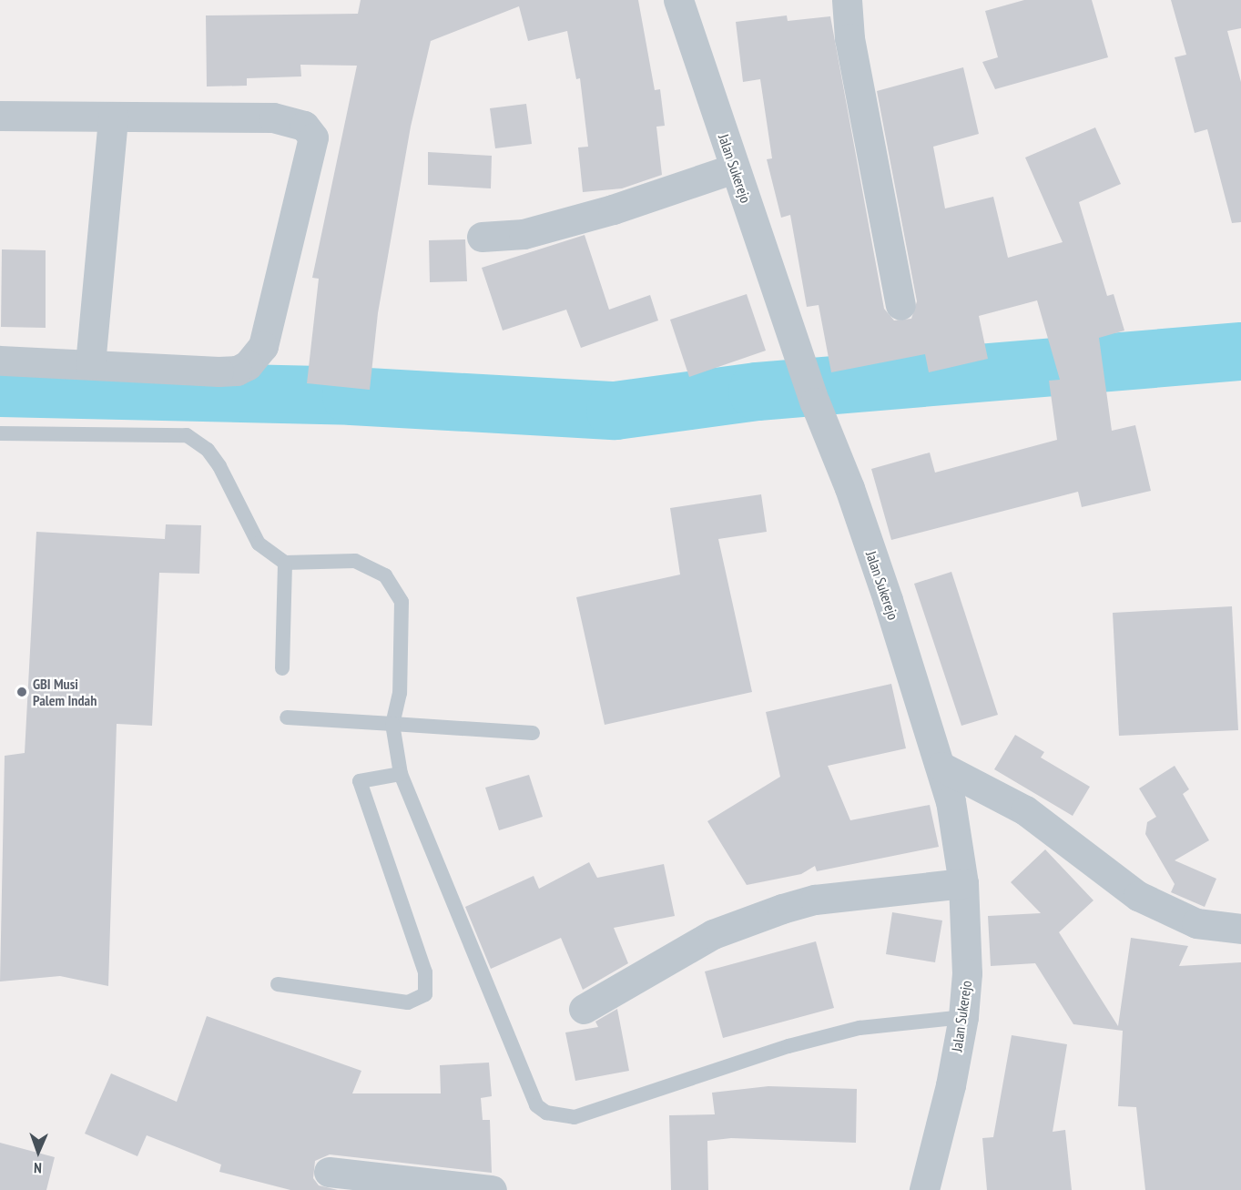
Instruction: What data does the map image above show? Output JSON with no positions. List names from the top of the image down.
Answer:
{
  "streets": {
    "street": ["Jalan Sukerejo"]
  },
  "places": ["GBI Musi Palem Indah"],
  "north": "bottom"
}
